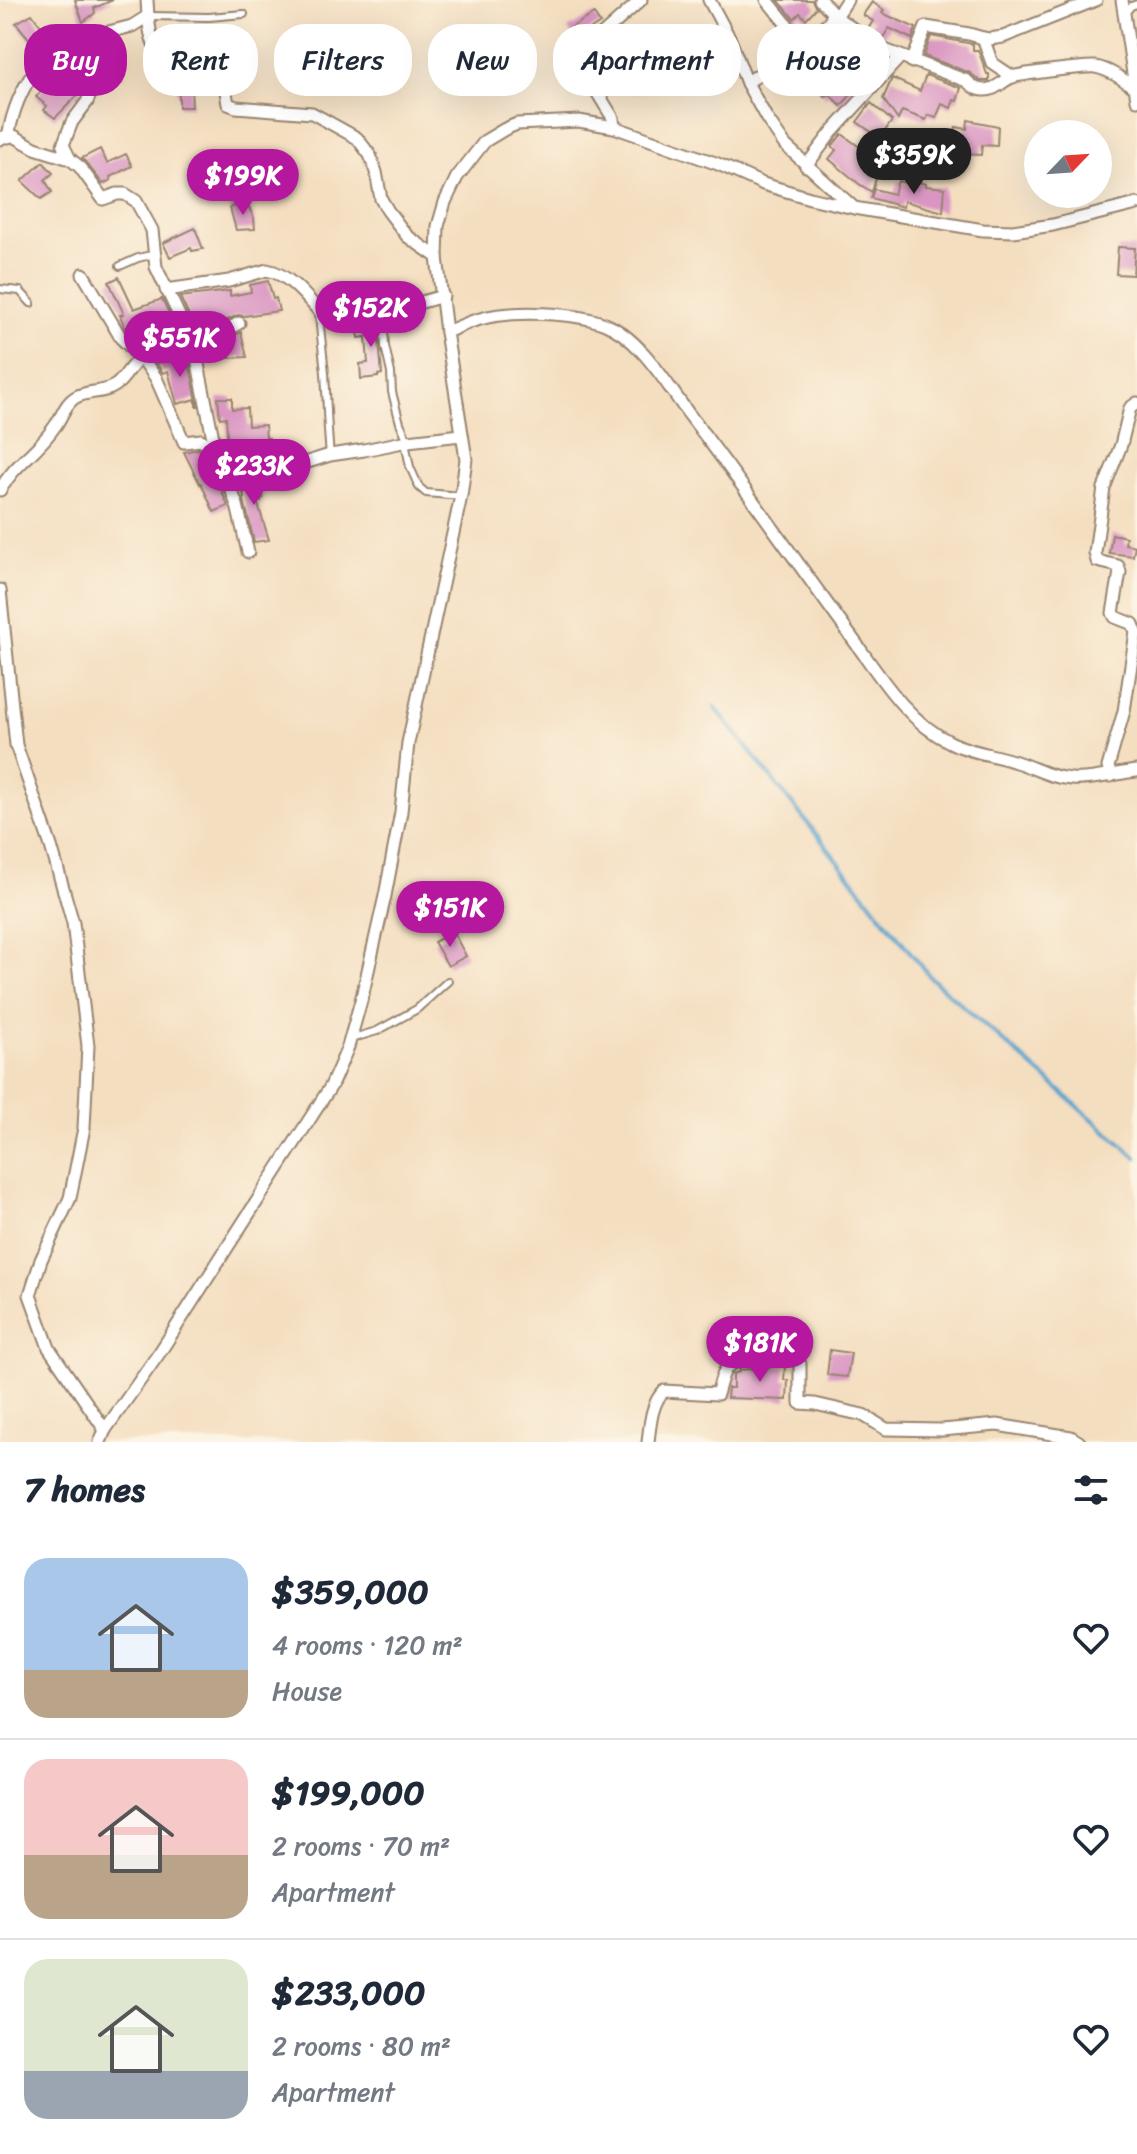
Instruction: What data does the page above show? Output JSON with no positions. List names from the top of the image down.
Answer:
{
  "north": "top right",
  "page": {
    "chip": [
      "Buy",
      "Rent",
      "Filters",
      "New",
      "Apartment",
      "House"
    ],
    "price": [
      "$359K",
      "$199K",
      "$152K",
      "$551K",
      "$233K",
      "$151K",
      "$181K"
    ],
    "heading": "7 homes",
    "list": [
      {
        "name": "$359,000",
        "note": "4 rooms · 120 m² · House"
      },
      {
        "name": "$199,000",
        "note": "2 rooms · 70 m² · Apartment"
      },
      {
        "name": "$233,000",
        "note": "2 rooms · 80 m² · Apartment"
      }
    ]
  }
}
